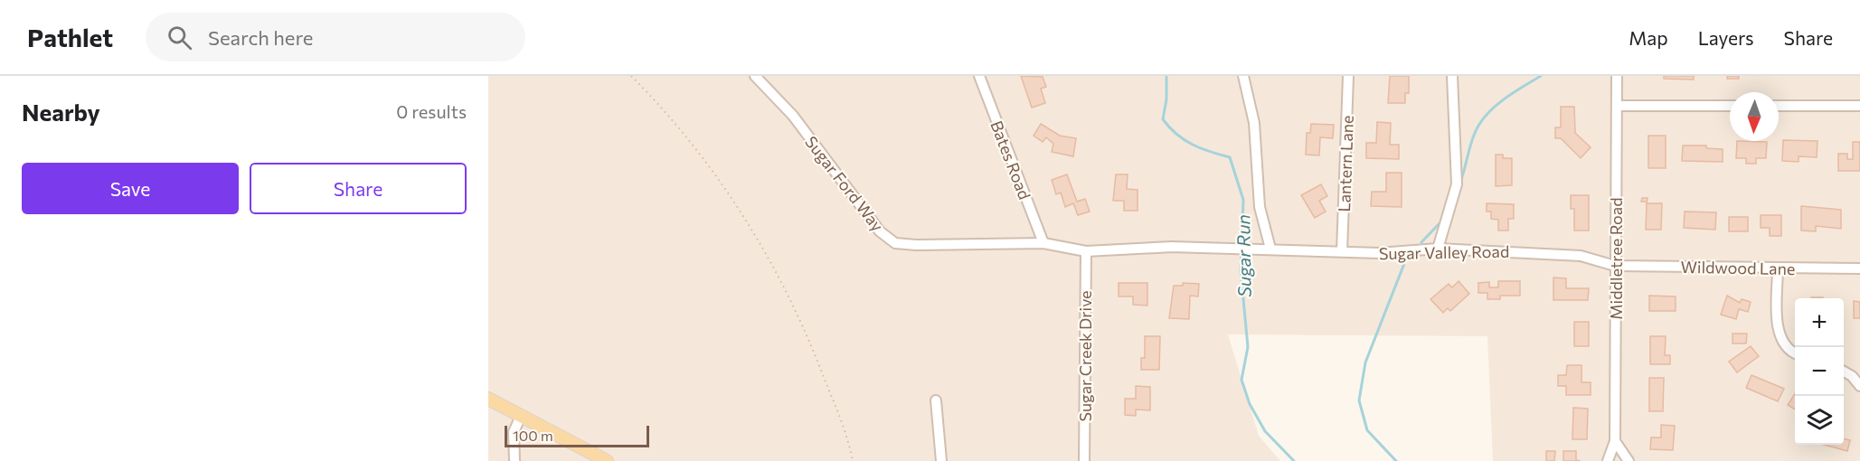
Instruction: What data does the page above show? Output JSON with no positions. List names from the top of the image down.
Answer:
{
  "streets": {
    "street": [
      "Bates Road",
      "Lantern Lane",
      "Sugar Ford Way",
      "Sugar Valley Road",
      "Middletree Road",
      "Wildwood Lane",
      "Sugar Creek Drive"
    ]
  },
  "crossings": [
    ["Bates Road", "Sugar Ford Way"],
    ["Lantern Lane", "Sugar Valley Road"],
    ["Sugar Ford Way", "Sugar Valley Road"],
    ["Sugar Ford Way", "Sugar Creek Drive"],
    ["Sugar Valley Road", "Middletree Road"],
    ["Sugar Valley Road", "Wildwood Lane"],
    ["Middletree Road", "Wildwood Lane"]
  ],
  "water": ["Sugar Run"],
  "scale_bar": "100 m",
  "north": "bottom",
  "page": {
    "header": "Pathlet",
    "search": "Search here",
    "nav": ["Map", "Layers", "Share"],
    "heading": ["Nearby", "0 results"],
    "buttons": ["Save", "Share"],
    "map_buttons": ["+", "−"],
    "scale": "100 m"
  }
}
